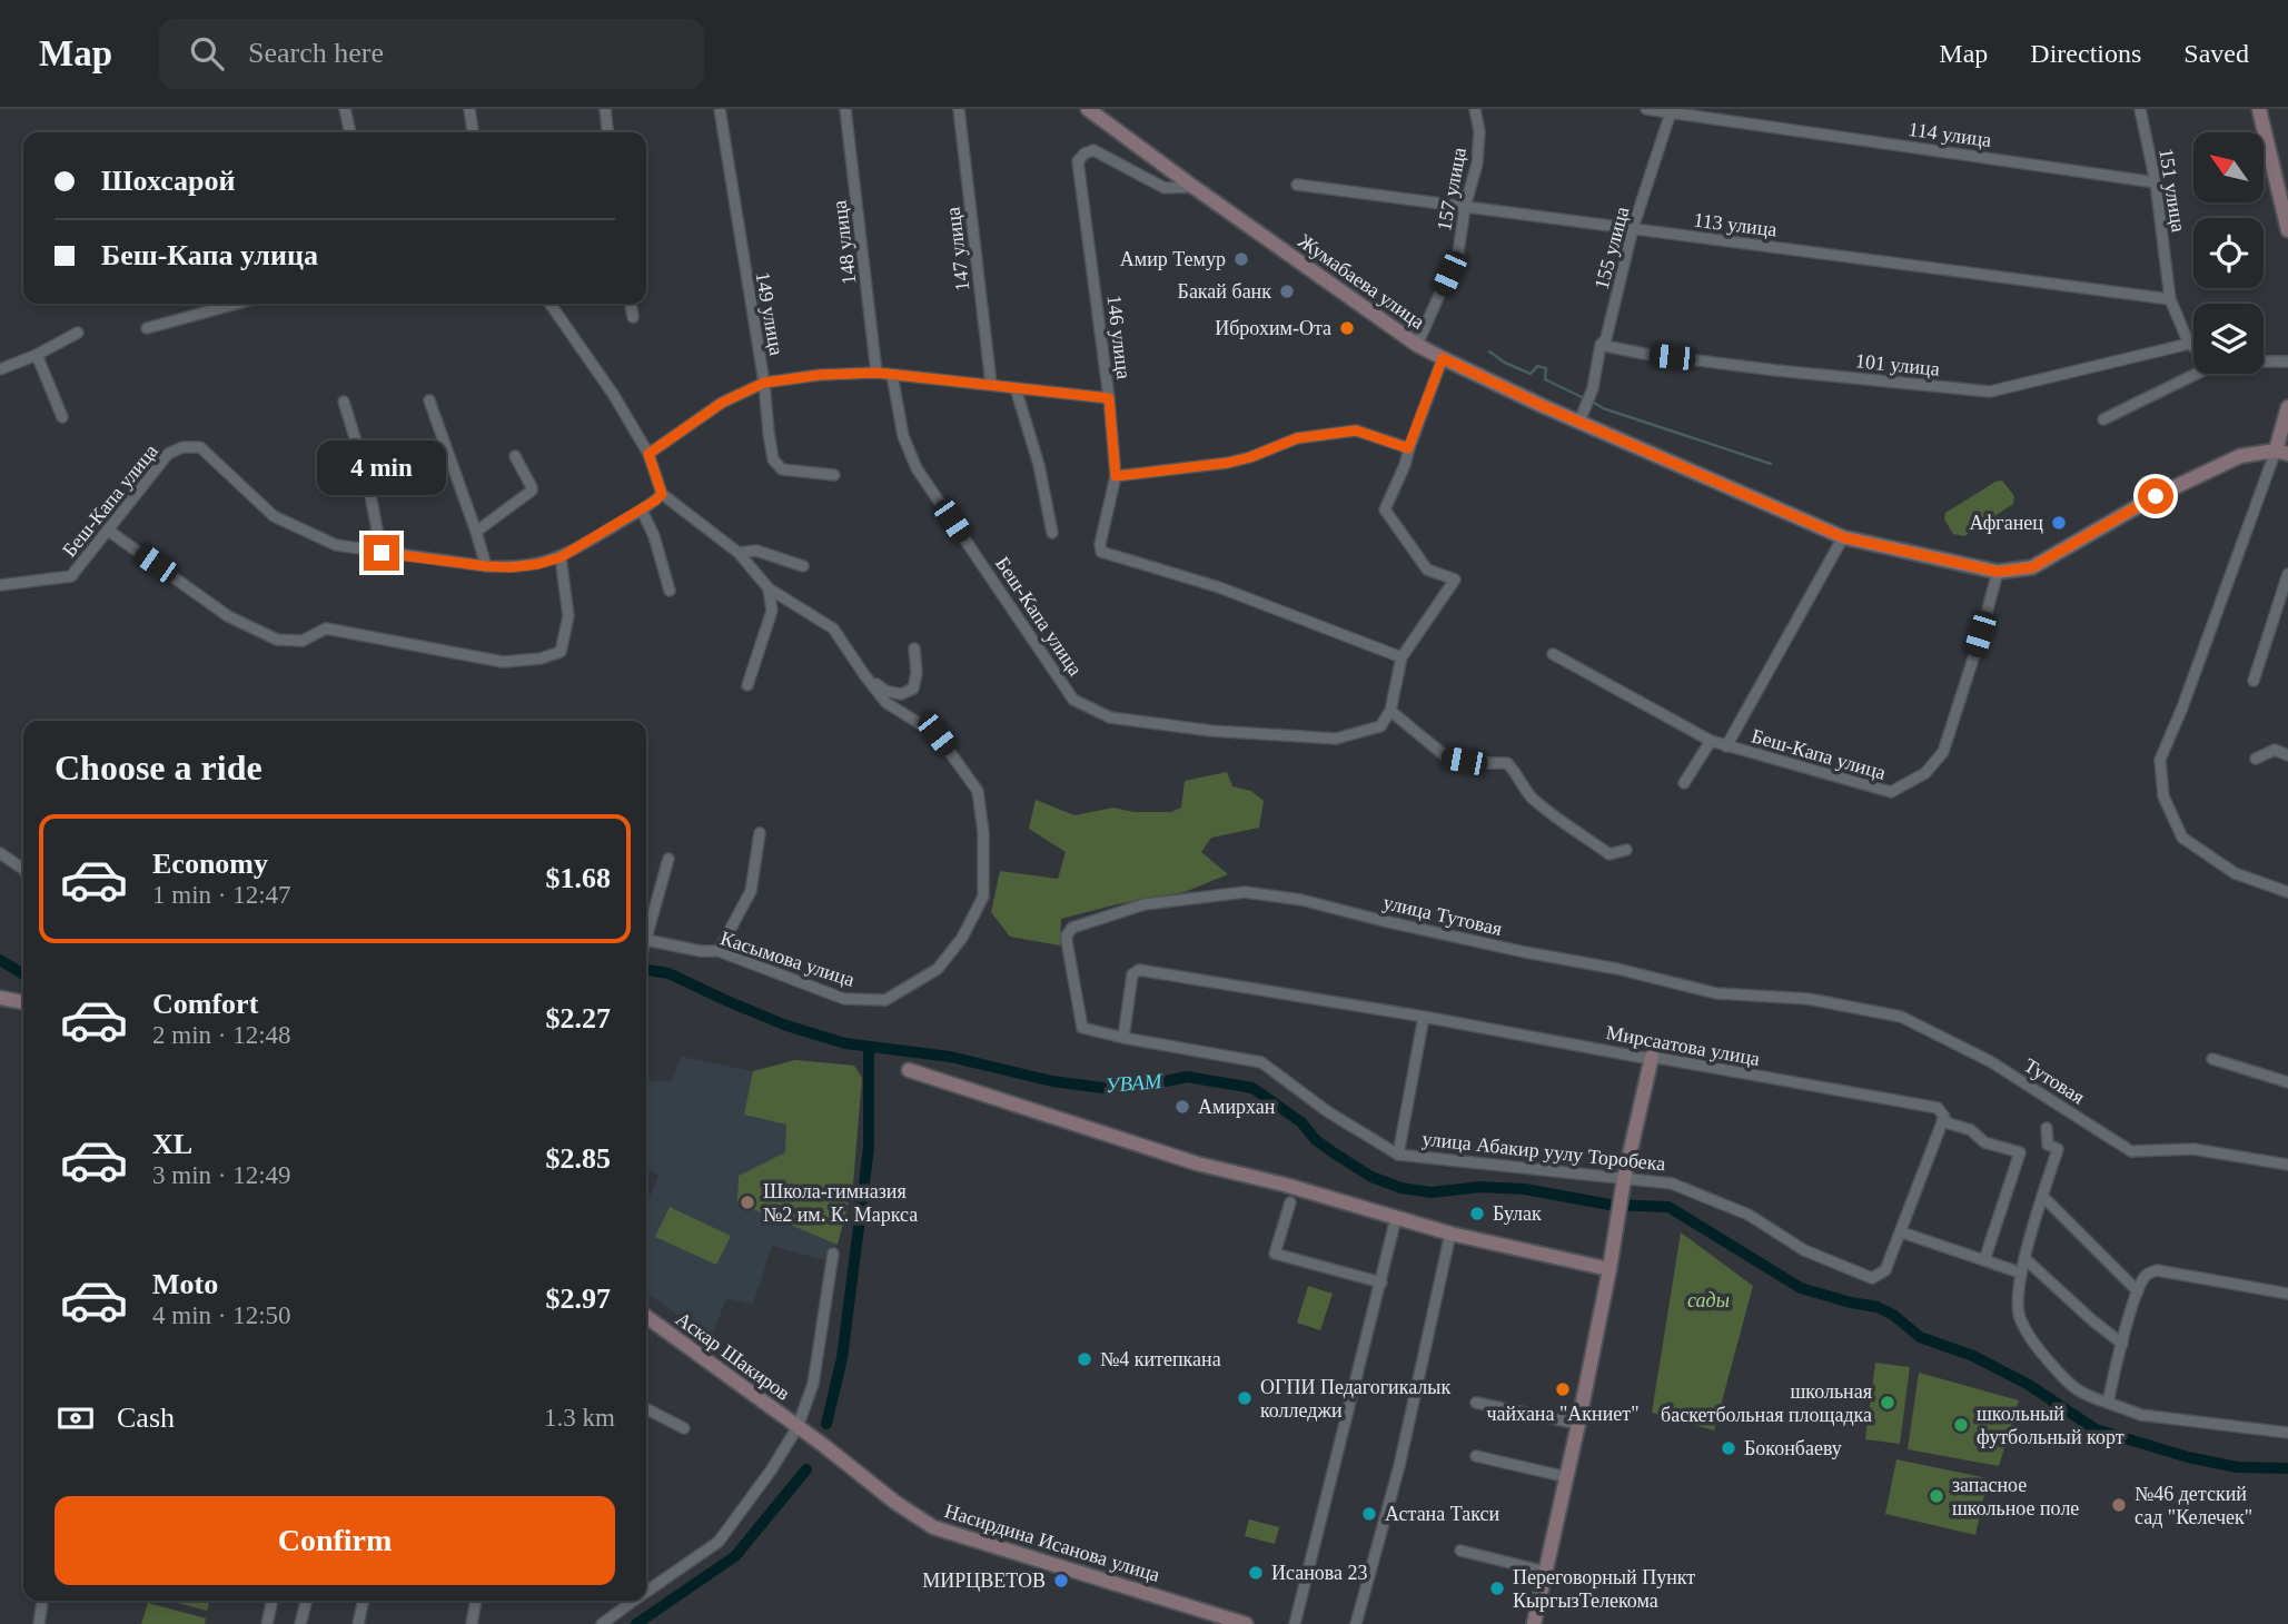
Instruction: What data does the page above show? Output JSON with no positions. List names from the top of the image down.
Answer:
{
  "streets": {
    "street": [
      "114 улица",
      "157 улица",
      "151 улица",
      "113 улица",
      "148 улица",
      "155 улица",
      "147 улица",
      "Жумабаева улица",
      "149 улица",
      "146 улица",
      "101 улица",
      "Беш-Капа улица",
      "улица Тутовая",
      "Касымова улица",
      "Мирсаатова улица",
      "Тутовая",
      "улица Абакир уулу Торобека",
      "Аскар Шакиров",
      "Насирдина Исанова улица"
    ]
  },
  "crossings": [
    ["114 улица", "151 улица"],
    ["114 улица", "155 улица"],
    ["157 улица", "113 улица"],
    ["157 улица", "Жумабаева улица"],
    ["151 улица", "113 улица"],
    ["151 улица", "101 улица"],
    ["113 улица", "155 улица"],
    ["148 улица", "146 улица"],
    ["155 улица", "Жумабаева улица"],
    ["155 улица", "101 улица"],
    ["147 улица", "146 улица"],
    ["Жумабаева улица", "146 улица"],
    ["Жумабаева улица", "Беш-Капа улица"],
    ["149 улица", "146 улица"],
    ["146 улица", "Беш-Капа улица"],
    ["Беш-Капа улица", "Касымова улица"],
    ["улица Тутовая", "Мирсаатова улица"],
    ["улица Тутовая", "Тутовая"],
    ["улица Тутовая", "улица Абакир уулу Торобека"],
    ["Мирсаатова улица", "улица Абакир уулу Торобека"],
    ["Аскар Шакиров", "Насирдина Исанова улица"]
  ],
  "water": ["УВАМ"],
  "parks": ["сады"],
  "places": [
    "Амир Темур",
    "Бакай банк",
    "Иброхим-Ота",
    "Афганец",
    "Амирхан",
    "Школа-гимназия №2 им. К. Маркса",
    "Булак",
    "№4 китепкана",
    "чайхана \"Акниет\"",
    "ОГПИ Педагогикалык колледжи",
    "школьная баскетбольная площадка",
    "школьный футбольный корт",
    "Боконбаеву",
    "запасное школьное поле",
    "№46 детский сад \"Келечек\"",
    "Астана Такси",
    "Исанова 23",
    "МИРЦВЕТОВ",
    "Переговорный Пункт КыргызТелекома"
  ],
  "north": "top left",
  "page": {
    "header": "Map",
    "search": "Search here",
    "nav": ["Map", "Directions", "Saved"],
    "banner": ["Шохсарой", "Беш-Капа улица"],
    "bubble": "4 min",
    "heading": "Choose a ride",
    "list": [
      {
        "name": "Economy",
        "note": "1 min · 12:47",
        "value": "$1.68"
      },
      {
        "name": "Comfort",
        "note": "2 min · 12:48",
        "value": "$2.27"
      },
      {
        "name": "XL",
        "note": "3 min · 12:49",
        "value": "$2.85"
      },
      {
        "name": "Moto",
        "note": "4 min · 12:50",
        "value": "$2.97"
      }
    ],
    "pay": ["Cash", "1.3 km"],
    "buttons": "Confirm"
  }
}
